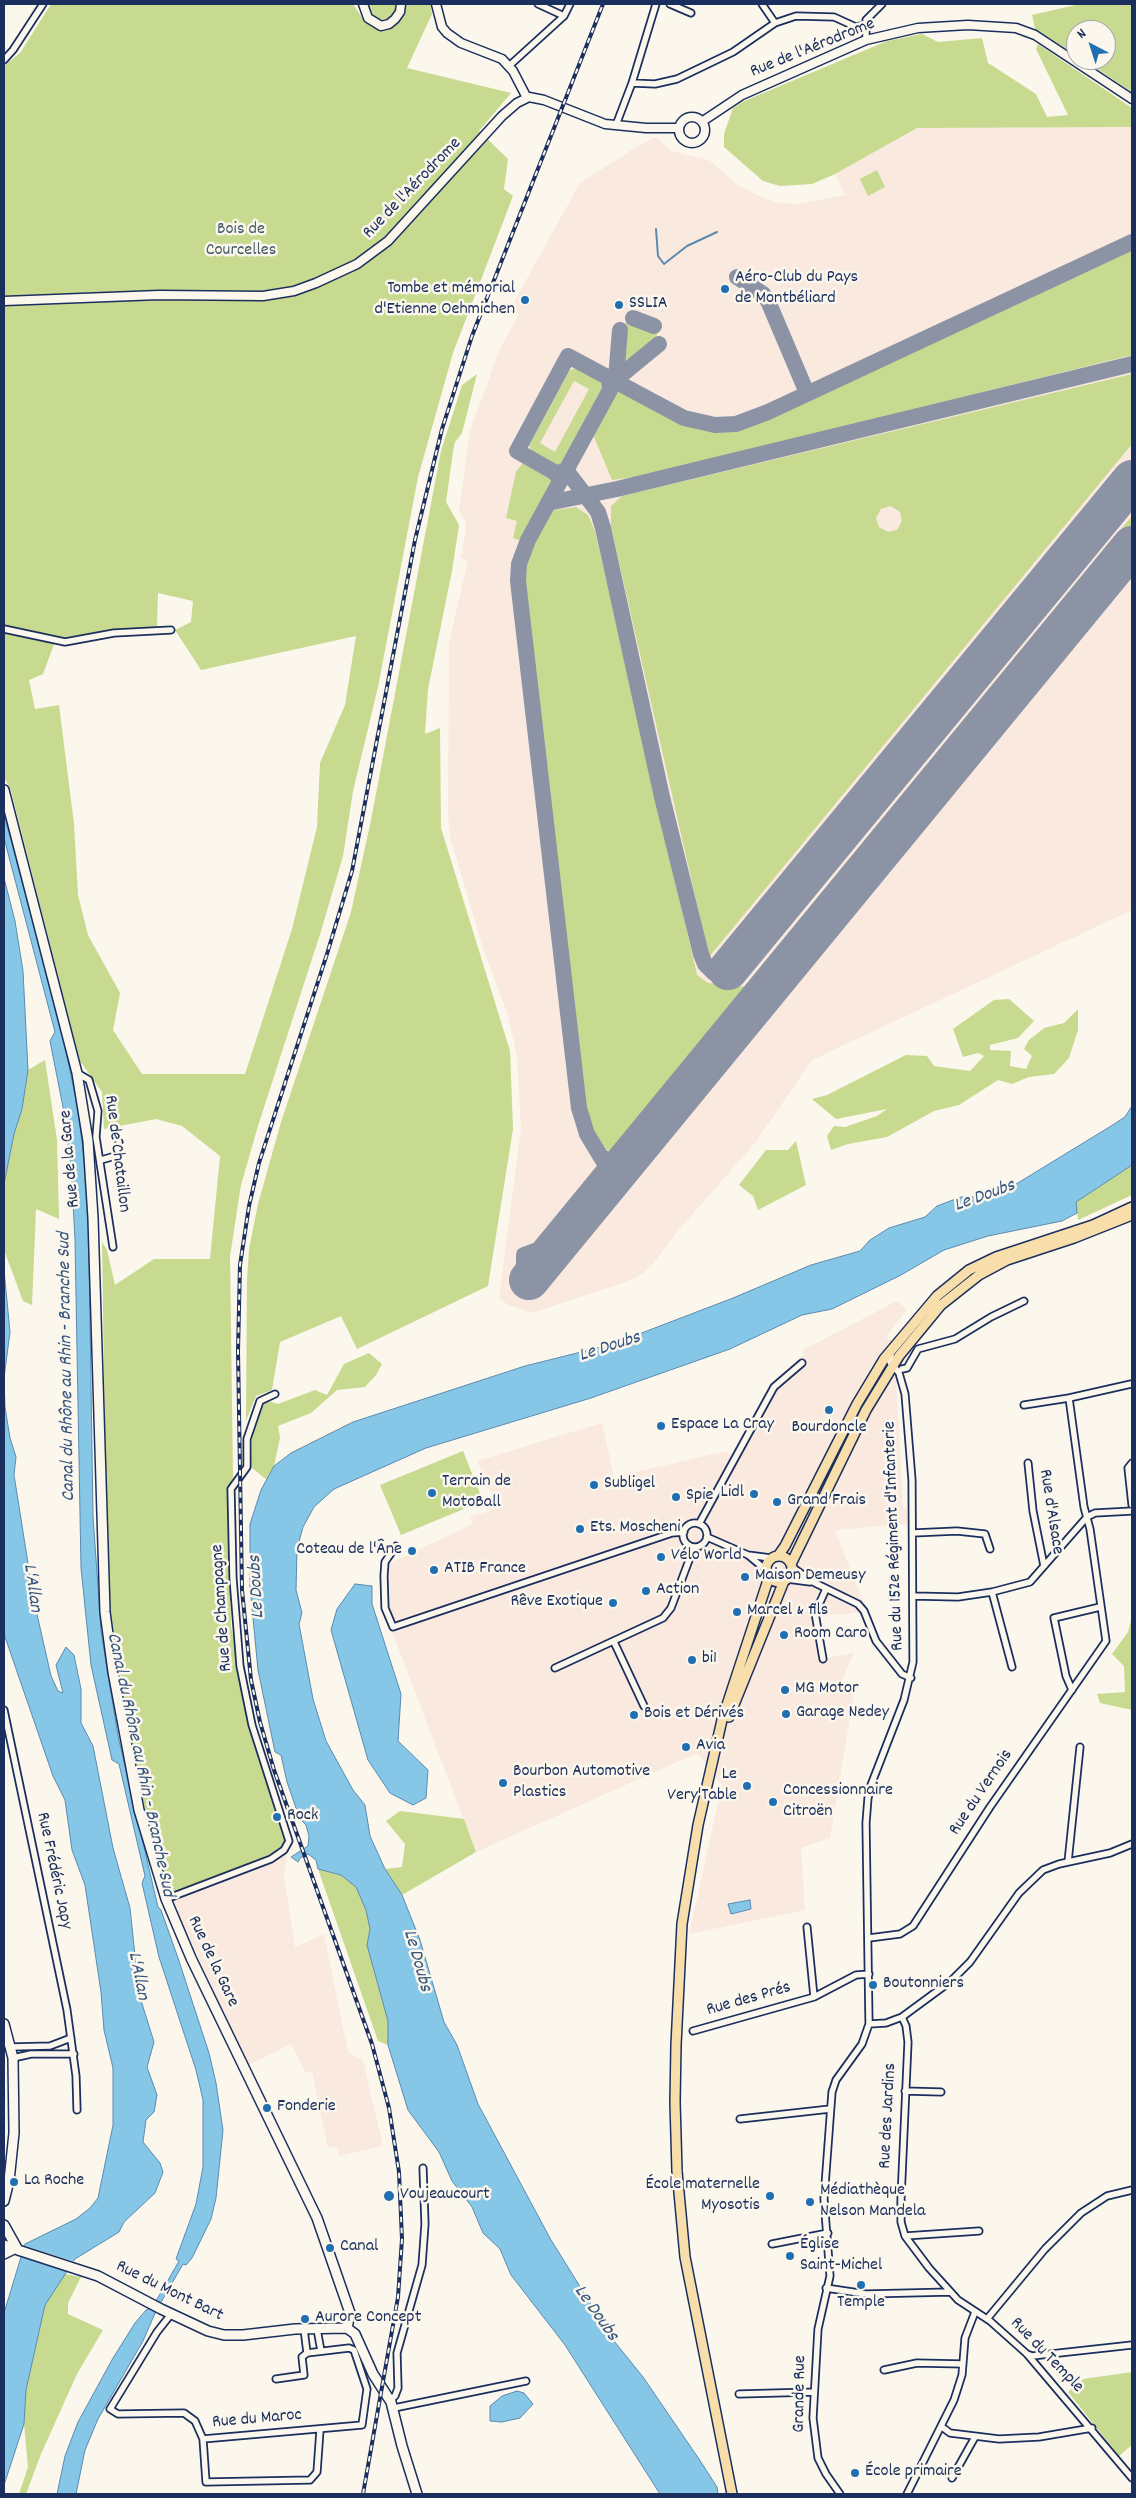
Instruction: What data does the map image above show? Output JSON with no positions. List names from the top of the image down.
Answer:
{
  "streets": {
    "main road": ["Rue de la Gare", "Rue du Mont Bart"],
    "street": [
      "Rue de l'Aérodrome",
      "Rue de Chataillon",
      "Rue d'Alsace",
      "Rue du 152e Régiment d'Infanterie",
      "Rue de Champagne",
      "Rue du Vernois",
      "Rue Frédéric Japy",
      "Rue des Prés",
      "Rue des Jardins",
      "Rue du Temple",
      "Grande Rue",
      "Rue du Maroc"
    ]
  },
  "crossings": [
    ["Rue de Chataillon", "Rue de la Gare"],
    ["Rue de la Gare", "Rue de Champagne"],
    ["Rue de la Gare", "Rue du Mont Bart"],
    ["Rue du 152e Régiment d'Infanterie", "Rue du Vernois"],
    ["Rue du 152e Régiment d'Infanterie", "Rue des Prés"],
    ["Rue du 152e Régiment d'Infanterie", "Grande Rue"],
    ["Rue des Jardins", "Rue du Temple"],
    ["Rue du Mont Bart", "Rue du Maroc"]
  ],
  "water": ["Le Doubs", "Canal du Rhône au Rhin - Branche Sud", "L'Allan"],
  "parks": ["Bois de Courcelles"],
  "places": [
    "Aéro-Club du Pays de Montbéliard",
    "Tombe et mémorial d'Etienne Oehmichen",
    "SSLIA",
    "Bourdoncle",
    "Espace La Cray",
    "Subligel",
    "Terrain de MotoBall",
    "Lidl",
    "Spie",
    "Grand Frais",
    "Ets. Moscheni",
    "Coteau de l'Âne",
    "Vélo World",
    "ATIB France",
    "Maison Demeusy",
    "Action",
    "Rêve Exotique",
    "Marcel & fils",
    "Room Caro",
    "bi1",
    "MG Motor",
    "Garage Nedey",
    "Bois et Dérivés",
    "Avia",
    "Bourbon Automotive Plastics",
    "Le Very'Table",
    "Concessionnaire Citroën",
    "Rock",
    "Boutonniers",
    "Fonderie",
    "La Roche",
    "Voujeaucourt",
    "École maternelle Myosotis",
    "Médiathèque Nelson Mandela",
    "Canal",
    "Église Saint-Michel",
    "Temple",
    "Aurore Concept",
    "École primaire"
  ],
  "north": "top left"
}
